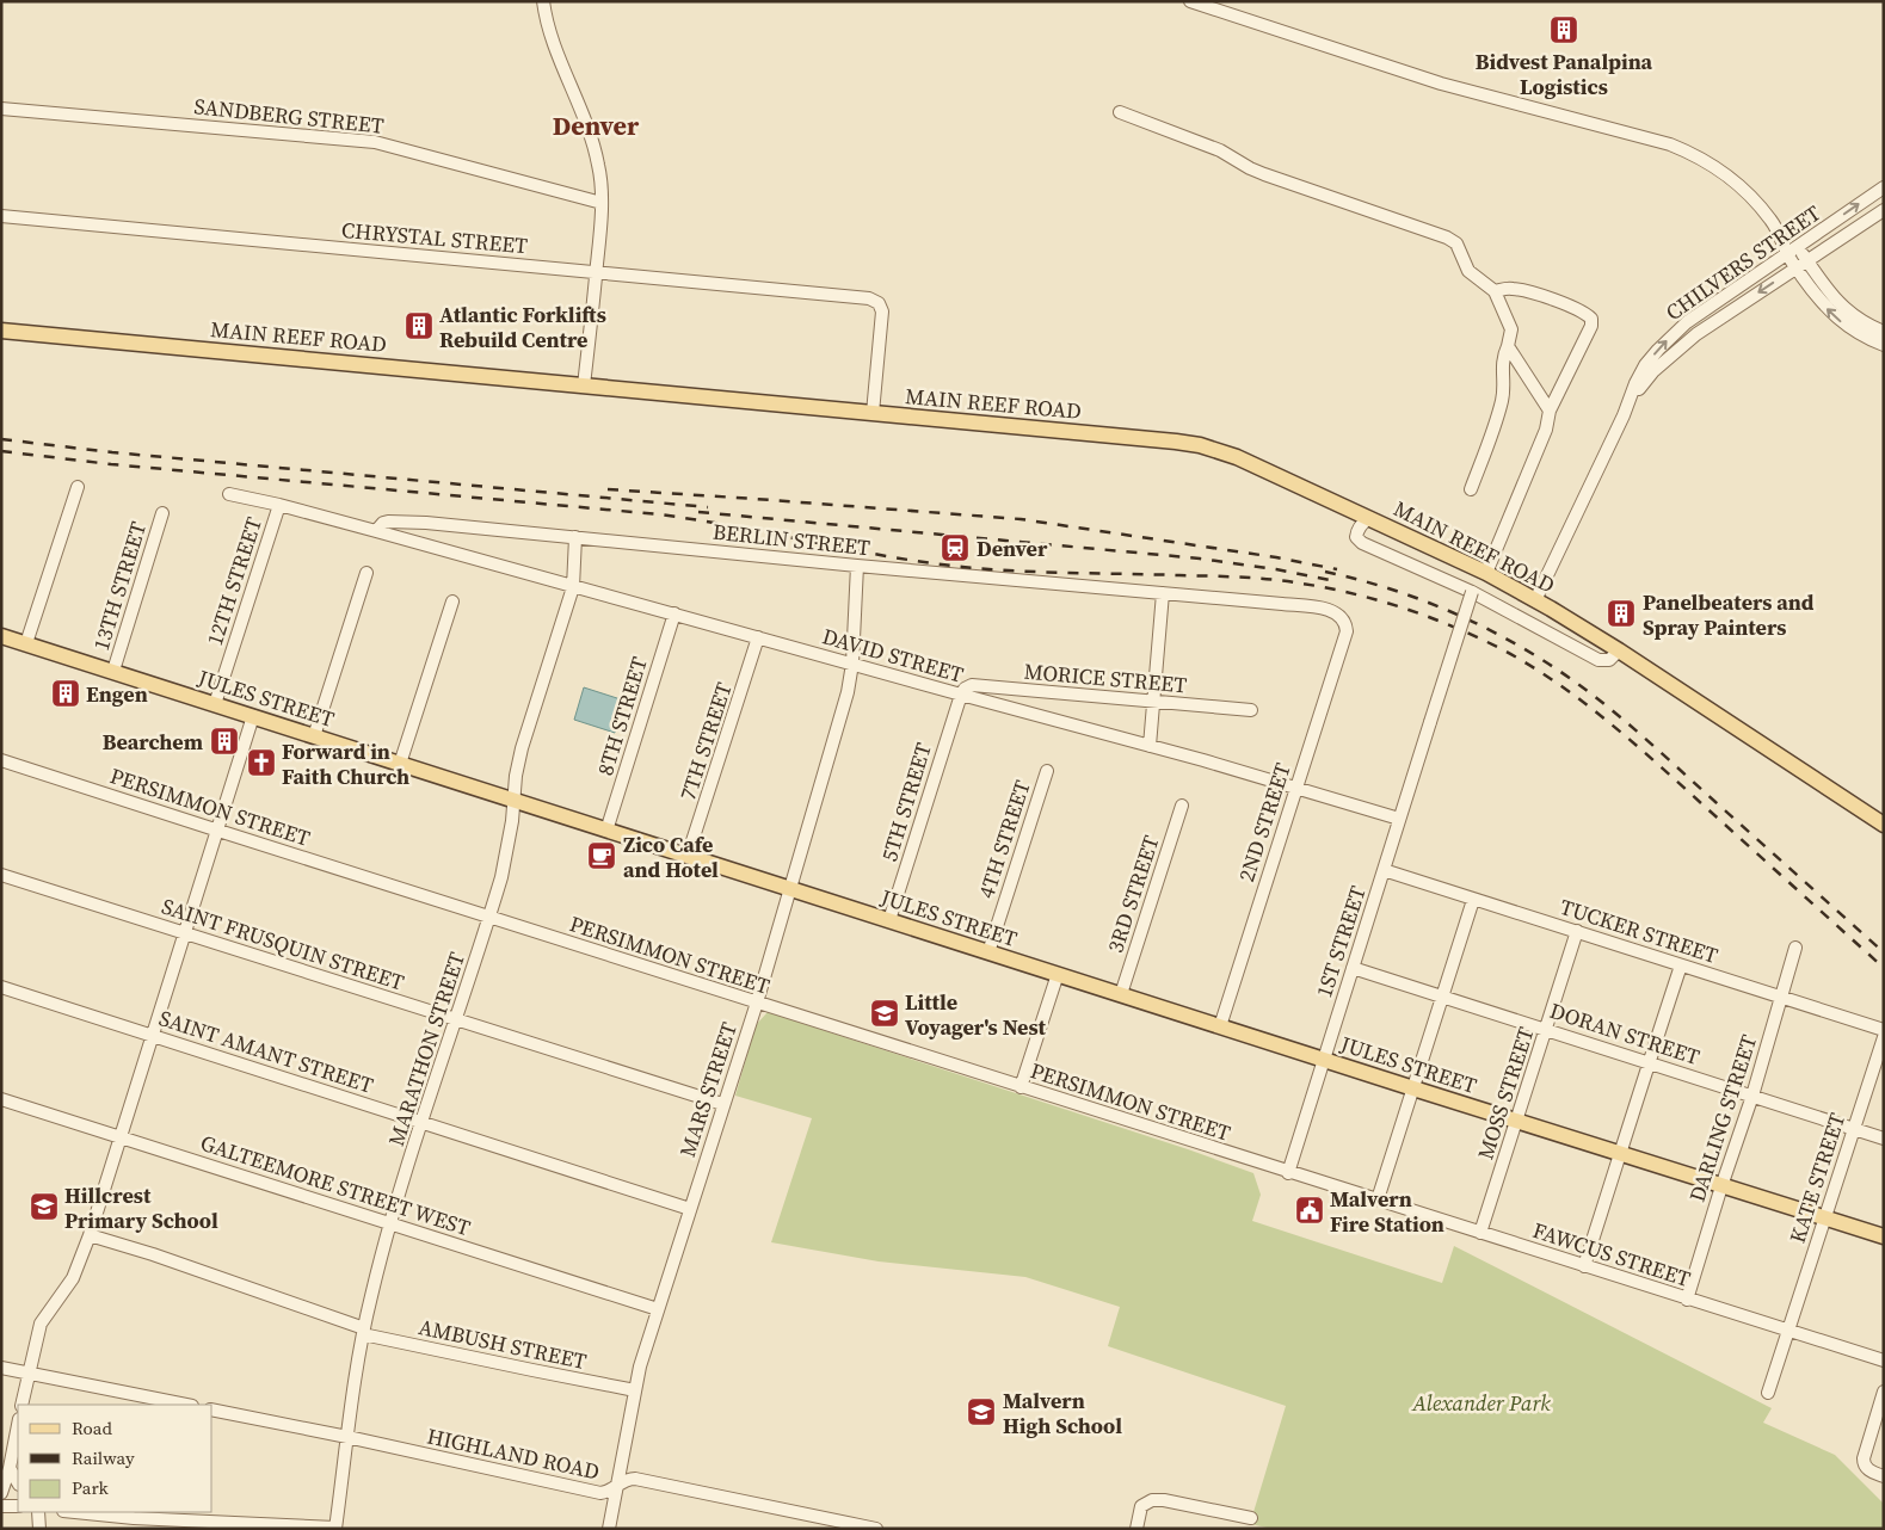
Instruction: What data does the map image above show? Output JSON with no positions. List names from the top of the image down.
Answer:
{
  "streets": {
    "main road": ["MAIN REEF ROAD", "JULES STREET"],
    "street": [
      "SANDBERG STREET",
      "CHRYSTAL STREET",
      "CHILVERS STREET",
      "BERLIN STREET",
      "12TH STREET",
      "13TH STREET",
      "DAVID STREET",
      "MORICE STREET",
      "8TH STREET",
      "7TH STREET",
      "5TH STREET",
      "PERSIMMON STREET",
      "2ND STREET",
      "4TH STREET",
      "3RD STREET",
      "TUCKER STREET",
      "1ST STREET",
      "SAINT FRUSQUIN STREET",
      "DORAN STREET",
      "MARATHON STREET",
      "SAINT AMANT STREET",
      "MARS STREET",
      "MOSS STREET",
      "DARLING STREET",
      "KATE STREET",
      "GALTEEMORE STREET WEST",
      "FAWCUS STREET",
      "AMBUSH STREET",
      "HIGHLAND ROAD"
    ]
  },
  "crossings": [
    ["CHRYSTAL STREET", "MAIN REEF ROAD"],
    ["CHILVERS STREET", "MAIN REEF ROAD"],
    ["BERLIN STREET", "DAVID STREET"],
    ["BERLIN STREET", "2ND STREET"],
    ["BERLIN STREET", "MARATHON STREET"],
    ["BERLIN STREET", "MARS STREET"],
    ["12TH STREET", "JULES STREET"],
    ["13TH STREET", "JULES STREET"],
    ["DAVID STREET", "MORICE STREET"],
    ["DAVID STREET", "8TH STREET"],
    ["DAVID STREET", "7TH STREET"],
    ["DAVID STREET", "5TH STREET"],
    ["DAVID STREET", "2ND STREET"],
    ["DAVID STREET", "1ST STREET"],
    ["DAVID STREET", "MARATHON STREET"],
    ["DAVID STREET", "MARS STREET"],
    ["MORICE STREET", "5TH STREET"],
    ["JULES STREET", "8TH STREET"],
    ["JULES STREET", "7TH STREET"],
    ["JULES STREET", "5TH STREET"],
    ["JULES STREET", "2ND STREET"],
    ["JULES STREET", "4TH STREET"],
    ["JULES STREET", "3RD STREET"],
    ["JULES STREET", "1ST STREET"],
    ["JULES STREET", "MARATHON STREET"],
    ["JULES STREET", "MARS STREET"],
    ["JULES STREET", "MOSS STREET"],
    ["JULES STREET", "DARLING STREET"],
    ["JULES STREET", "KATE STREET"],
    ["PERSIMMON STREET", "1ST STREET"],
    ["PERSIMMON STREET", "MARATHON STREET"],
    ["PERSIMMON STREET", "MARS STREET"],
    ["PERSIMMON STREET", "FAWCUS STREET"],
    ["TUCKER STREET", "1ST STREET"],
    ["TUCKER STREET", "MOSS STREET"],
    ["TUCKER STREET", "DARLING STREET"],
    ["1ST STREET", "DORAN STREET"],
    ["SAINT FRUSQUIN STREET", "MARATHON STREET"],
    ["SAINT FRUSQUIN STREET", "MARS STREET"],
    ["DORAN STREET", "MOSS STREET"],
    ["DORAN STREET", "DARLING STREET"],
    ["DORAN STREET", "KATE STREET"],
    ["MARATHON STREET", "SAINT AMANT STREET"],
    ["MARATHON STREET", "GALTEEMORE STREET WEST"],
    ["MARATHON STREET", "AMBUSH STREET"],
    ["MARATHON STREET", "HIGHLAND ROAD"],
    ["SAINT AMANT STREET", "MARS STREET"],
    ["MARS STREET", "GALTEEMORE STREET WEST"],
    ["MARS STREET", "AMBUSH STREET"],
    ["MARS STREET", "HIGHLAND ROAD"],
    ["MOSS STREET", "FAWCUS STREET"],
    ["DARLING STREET", "FAWCUS STREET"],
    ["KATE STREET", "FAWCUS STREET"]
  ],
  "districts": ["Denver"],
  "parks": ["Alexander Park"],
  "places": {
    "building": [
      "Bidvest Panalpina Logistics",
      "Atlantic Forklifts Rebuild Centre",
      "Panelbeaters and Spray Painters",
      "Engen",
      "Bearchem"
    ],
    "station": ["Denver"],
    "church": ["Forward in Faith Church"],
    "cafe": ["Zico Cafe and Hotel"],
    "school or university": ["Little Voyager's Nest", "Hillcrest Primary School", "Malvern High School"],
    "public building": ["Malvern Fire Station"]
  },
  "legend": ["Road", "Railway", "Park"]
}
